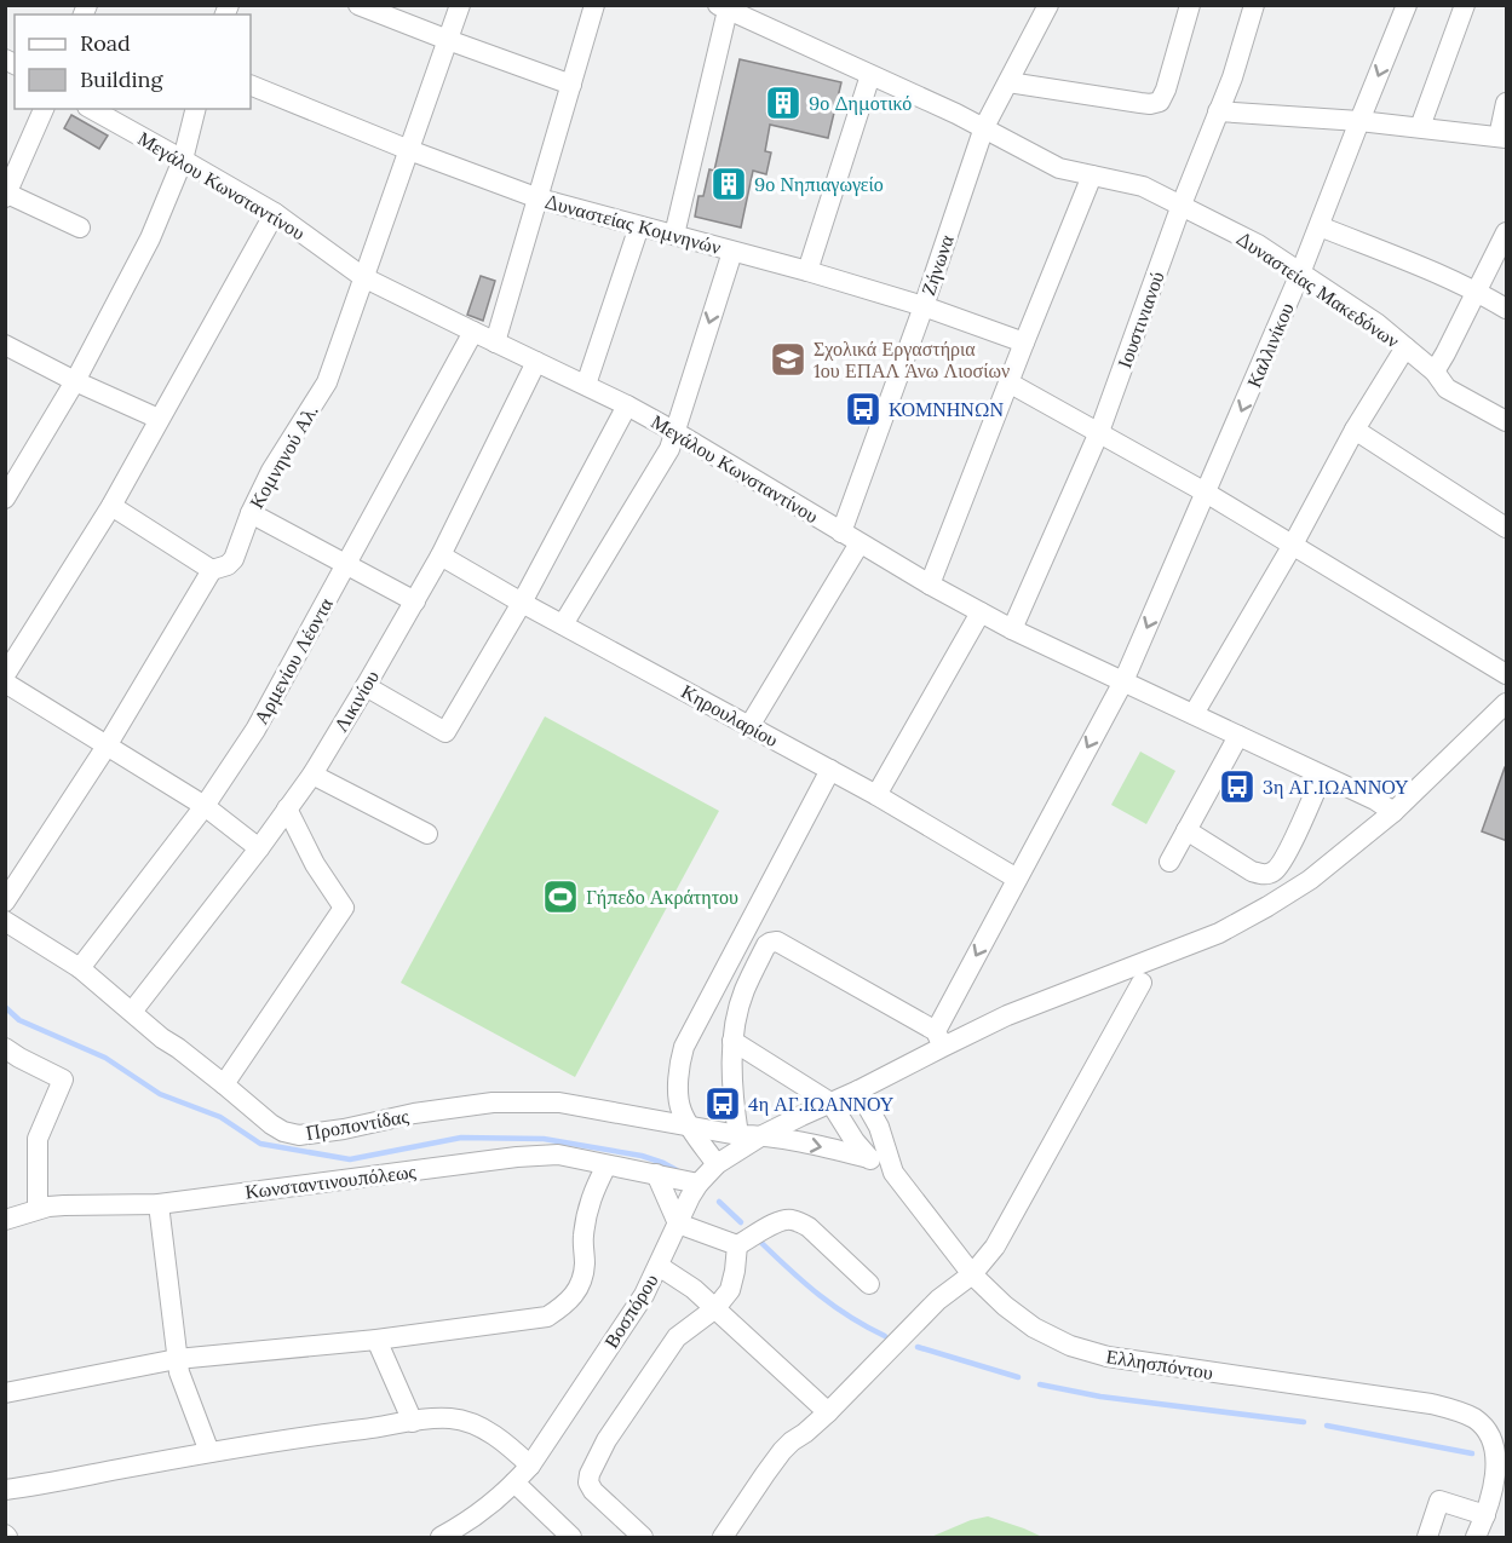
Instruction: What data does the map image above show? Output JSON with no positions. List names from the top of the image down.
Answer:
{
  "streets": {
    "street": [
      "Μεγάλου Κωνσταντίνου",
      "Δυναστείας Κομνηνών",
      "Ζήνωνα",
      "Δυναστείας Μακεδόνων",
      "Ιουστινιανού",
      "Καλλινίκου",
      "Κομνηνού Αλ.",
      "Αρμενίου Λέοντα",
      "Λικινίου",
      "Κηρουλαρίου",
      "Προποντίδας",
      "Κωνσταντινουπόλεως",
      "Βοσπόρου",
      "Ελλησπόντου"
    ]
  },
  "crossings": [
    ["Μεγάλου Κωνσταντίνου", "Ζήνωνα"],
    ["Μεγάλου Κωνσταντίνου", "Ιουστινιανού"],
    ["Μεγάλου Κωνσταντίνου", "Καλλινίκου"],
    ["Μεγάλου Κωνσταντίνου", "Κομνηνού Αλ."],
    ["Μεγάλου Κωνσταντίνου", "Αρμενίου Λέοντα"],
    ["Μεγάλου Κωνσταντίνου", "Λικινίου"],
    ["Δυναστείας Κομνηνών", "Ζήνωνα"],
    ["Δυναστείας Κομνηνών", "Κομνηνού Αλ."],
    ["Ζήνωνα", "Δυναστείας Μακεδόνων"],
    ["Δυναστείας Μακεδόνων", "Ιουστινιανού"],
    ["Δυναστείας Μακεδόνων", "Καλλινίκου"],
    ["Καλλινίκου", "Κηρουλαρίου"],
    ["Αρμενίου Λέοντα", "Προποντίδας"],
    ["Λικινίου", "Κηρουλαρίου"],
    ["Λικινίου", "Προποντίδας"],
    ["Προποντίδας", "Βοσπόρου"],
    ["Κωνσταντινουπόλεως", "Βοσπόρου"],
    ["Βοσπόρου", "Ελλησπόντου"]
  ],
  "places": {
    "building": ["9ο Δημοτικό", "9ο Νηπιαγωγείο"],
    "school or university": ["Σχολικά Εργαστήρια 1ου ΕΠΑΛ Άνω Λιοσίων"],
    "bus stop": ["ΚΟΜΝΗΝΩΝ", "3η ΑΓ.ΙΩΑΝΝΟΥ", "4η ΑΓ.ΙΩΑΝΝΟΥ"],
    "sports": ["Γήπεδο Ακράτητου"]
  },
  "legend": ["Road", "Building"]
}
